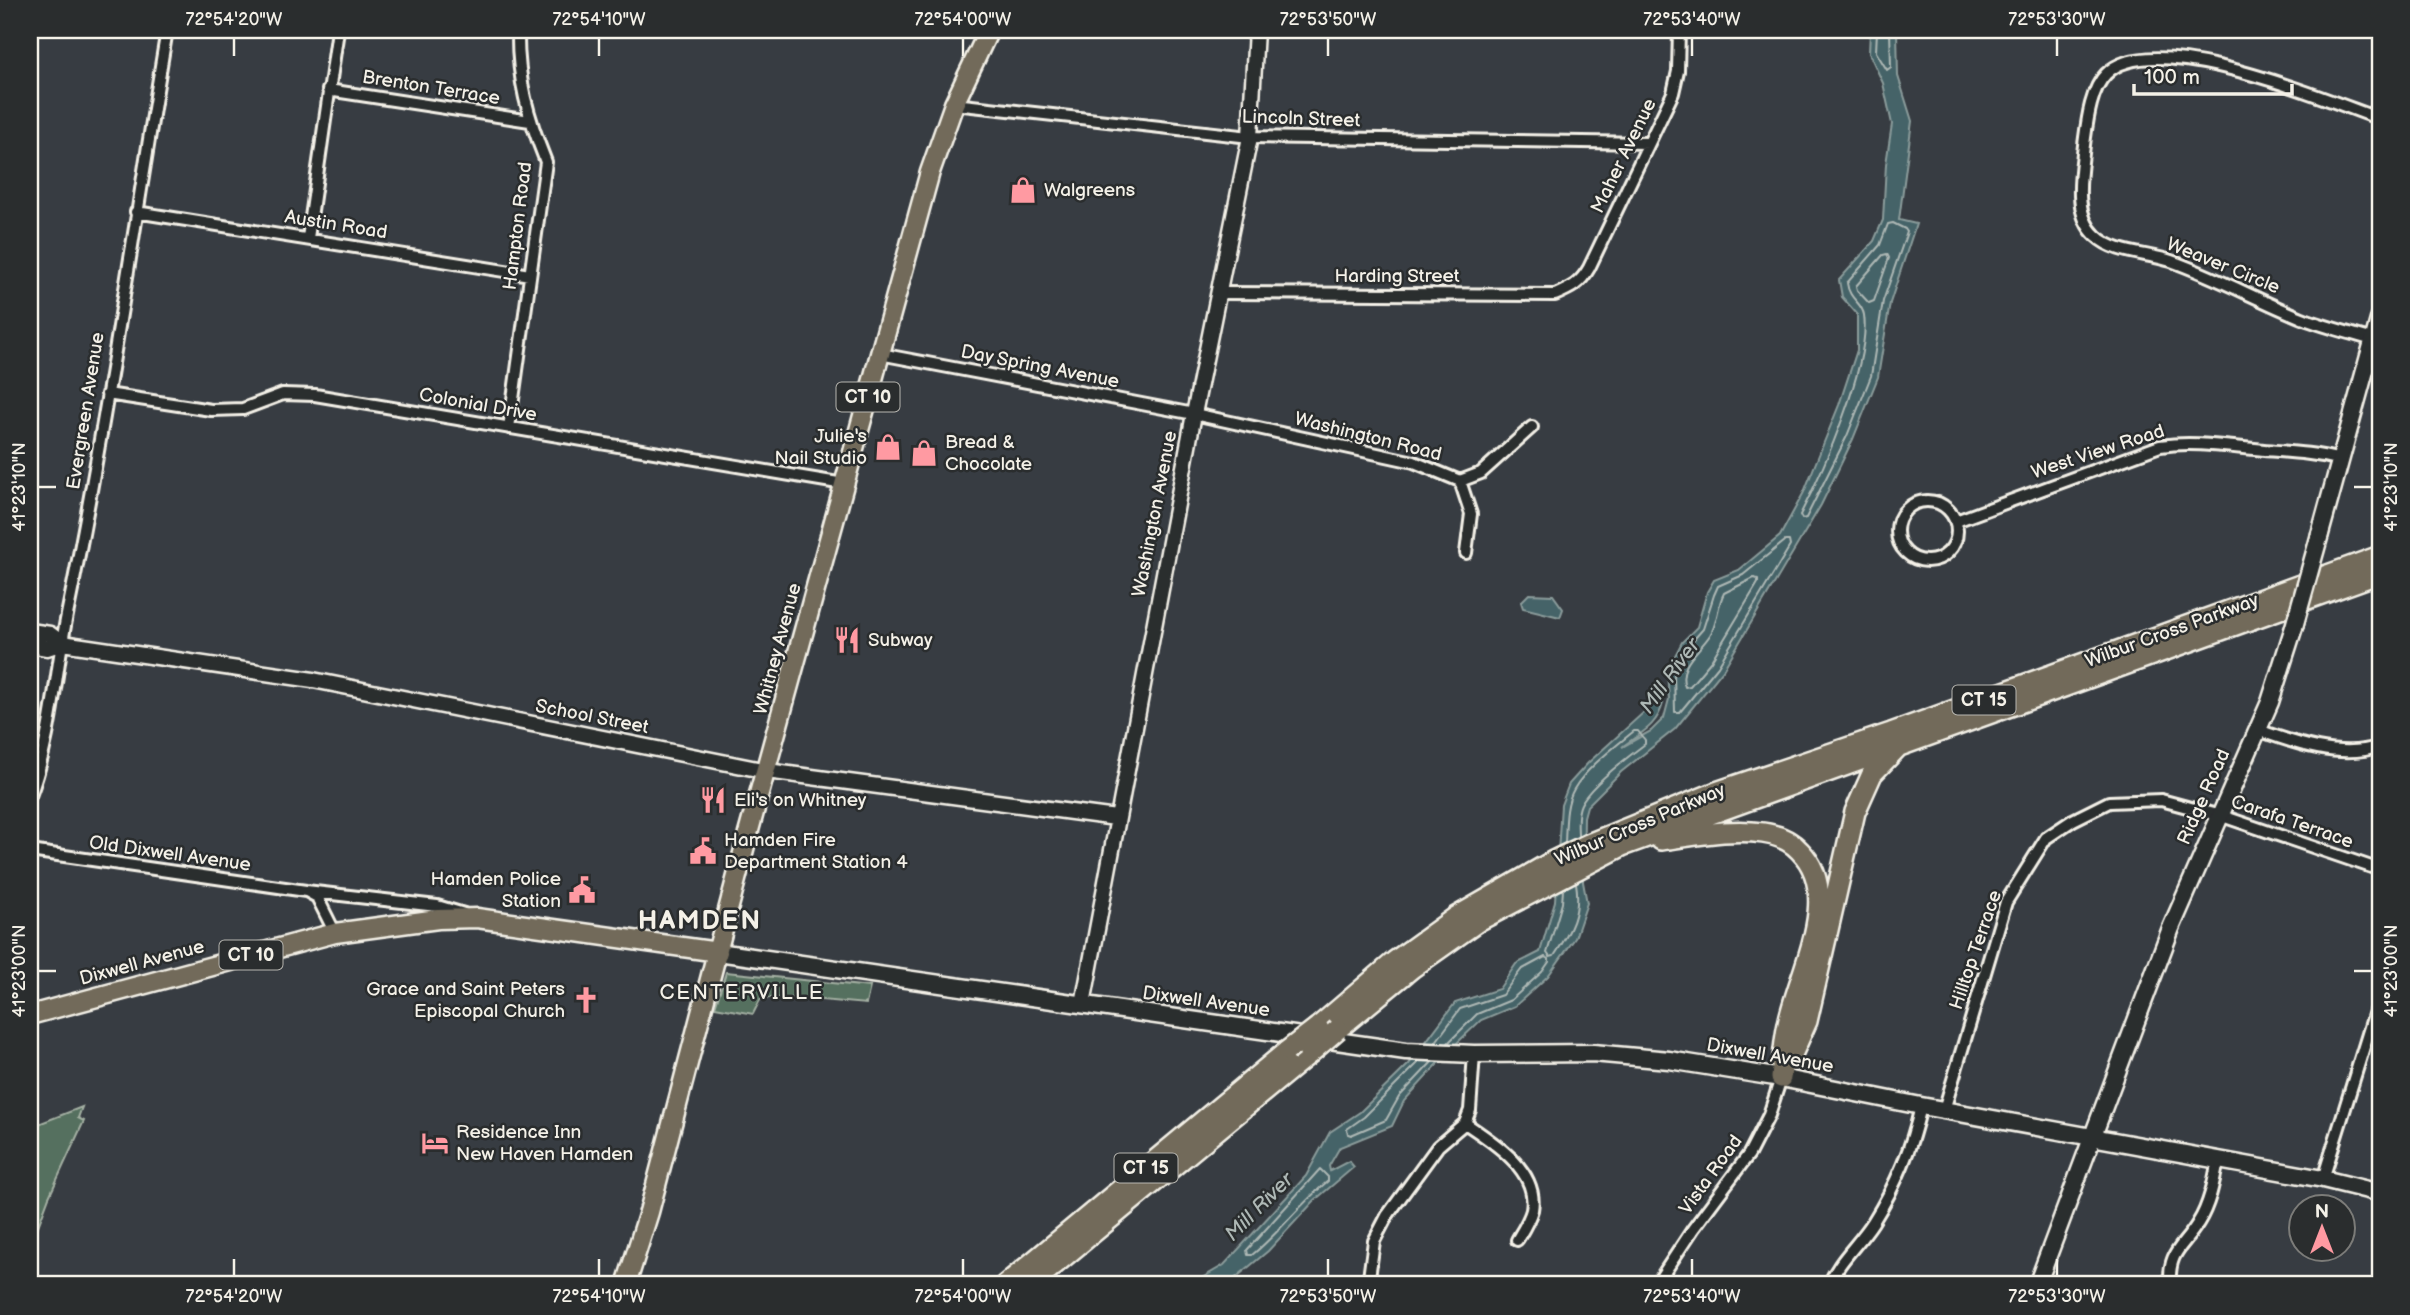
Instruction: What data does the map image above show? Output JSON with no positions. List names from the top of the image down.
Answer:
{
  "streets": {
    "highway": ["Wilbur Cross Parkway", "CT 15"],
    "main road": [
      "CT 10",
      "Whitney Avenue",
      "Ridge Road",
      "Dixwell Avenue"
    ],
    "street": [
      "Brenton Terrace",
      "Lincoln Street",
      "Maher Avenue",
      "Austin Road",
      "Hampton Road",
      "Weaver Circle",
      "Harding Street",
      "Day Spring Avenue",
      "Colonial Drive",
      "Evergreen Avenue",
      "Washington Road",
      "West View Road",
      "Washington Avenue",
      "School Street",
      "Carafa Terrace",
      "Old Dixwell Avenue",
      "Hilltop Terrace",
      "Vista Road"
    ]
  },
  "crossings": [
    ["Brenton Terrace", "Hampton Road"],
    ["Lincoln Street", "Maher Avenue"],
    ["Lincoln Street", "Washington Avenue"],
    ["Lincoln Street", "Whitney Avenue"],
    ["Maher Avenue", "Harding Street"],
    ["Austin Road", "Hampton Road"],
    ["Austin Road", "Evergreen Avenue"],
    ["Hampton Road", "Colonial Drive"],
    ["Weaver Circle", "Ridge Road"],
    ["Harding Street", "Washington Avenue"],
    ["Day Spring Avenue", "Washington Road"],
    ["Day Spring Avenue", "Washington Avenue"],
    ["Day Spring Avenue", "Whitney Avenue"],
    ["Colonial Drive", "Evergreen Avenue"],
    ["Colonial Drive", "Whitney Avenue"],
    ["Evergreen Avenue", "School Street"],
    ["Washington Road", "Washington Avenue"],
    ["West View Road", "Ridge Road"],
    ["Washington Avenue", "School Street"],
    ["Washington Avenue", "Dixwell Avenue"],
    ["Whitney Avenue", "School Street"],
    ["Whitney Avenue", "Dixwell Avenue"],
    ["Ridge Road", "Carafa Terrace"],
    ["Ridge Road", "Dixwell Avenue"],
    ["Carafa Terrace", "Hilltop Terrace"],
    ["Old Dixwell Avenue", "Dixwell Avenue"],
    ["Hilltop Terrace", "Dixwell Avenue"],
    ["Dixwell Avenue", "Vista Road"]
  ],
  "districts": ["HAMDEN", "CENTERVILLE"],
  "water": ["Mill River"],
  "places": {
    "shop": ["Walgreens", "Julie's Nail Studio", "Bread & Chocolate"],
    "restaurant": ["Subway", "Eli's on Whitney"],
    "public building": ["Hamden Fire Department Station 4", "Hamden Police Station"],
    "church": ["Grace and Saint Peters Episcopal Church"],
    "hotel": ["Residence Inn New Haven Hamden"]
  },
  "scale_bar": "100 m",
  "north": "top",
  "coordinates": [
    "72°54'20\"W",
    "72°54'10\"W",
    "72°54'00\"W",
    "72°53'50\"W",
    "72°53'40\"W",
    "72°53'30\"W",
    "41°23'10\"N",
    "41°23'00\"N"
  ]
}
